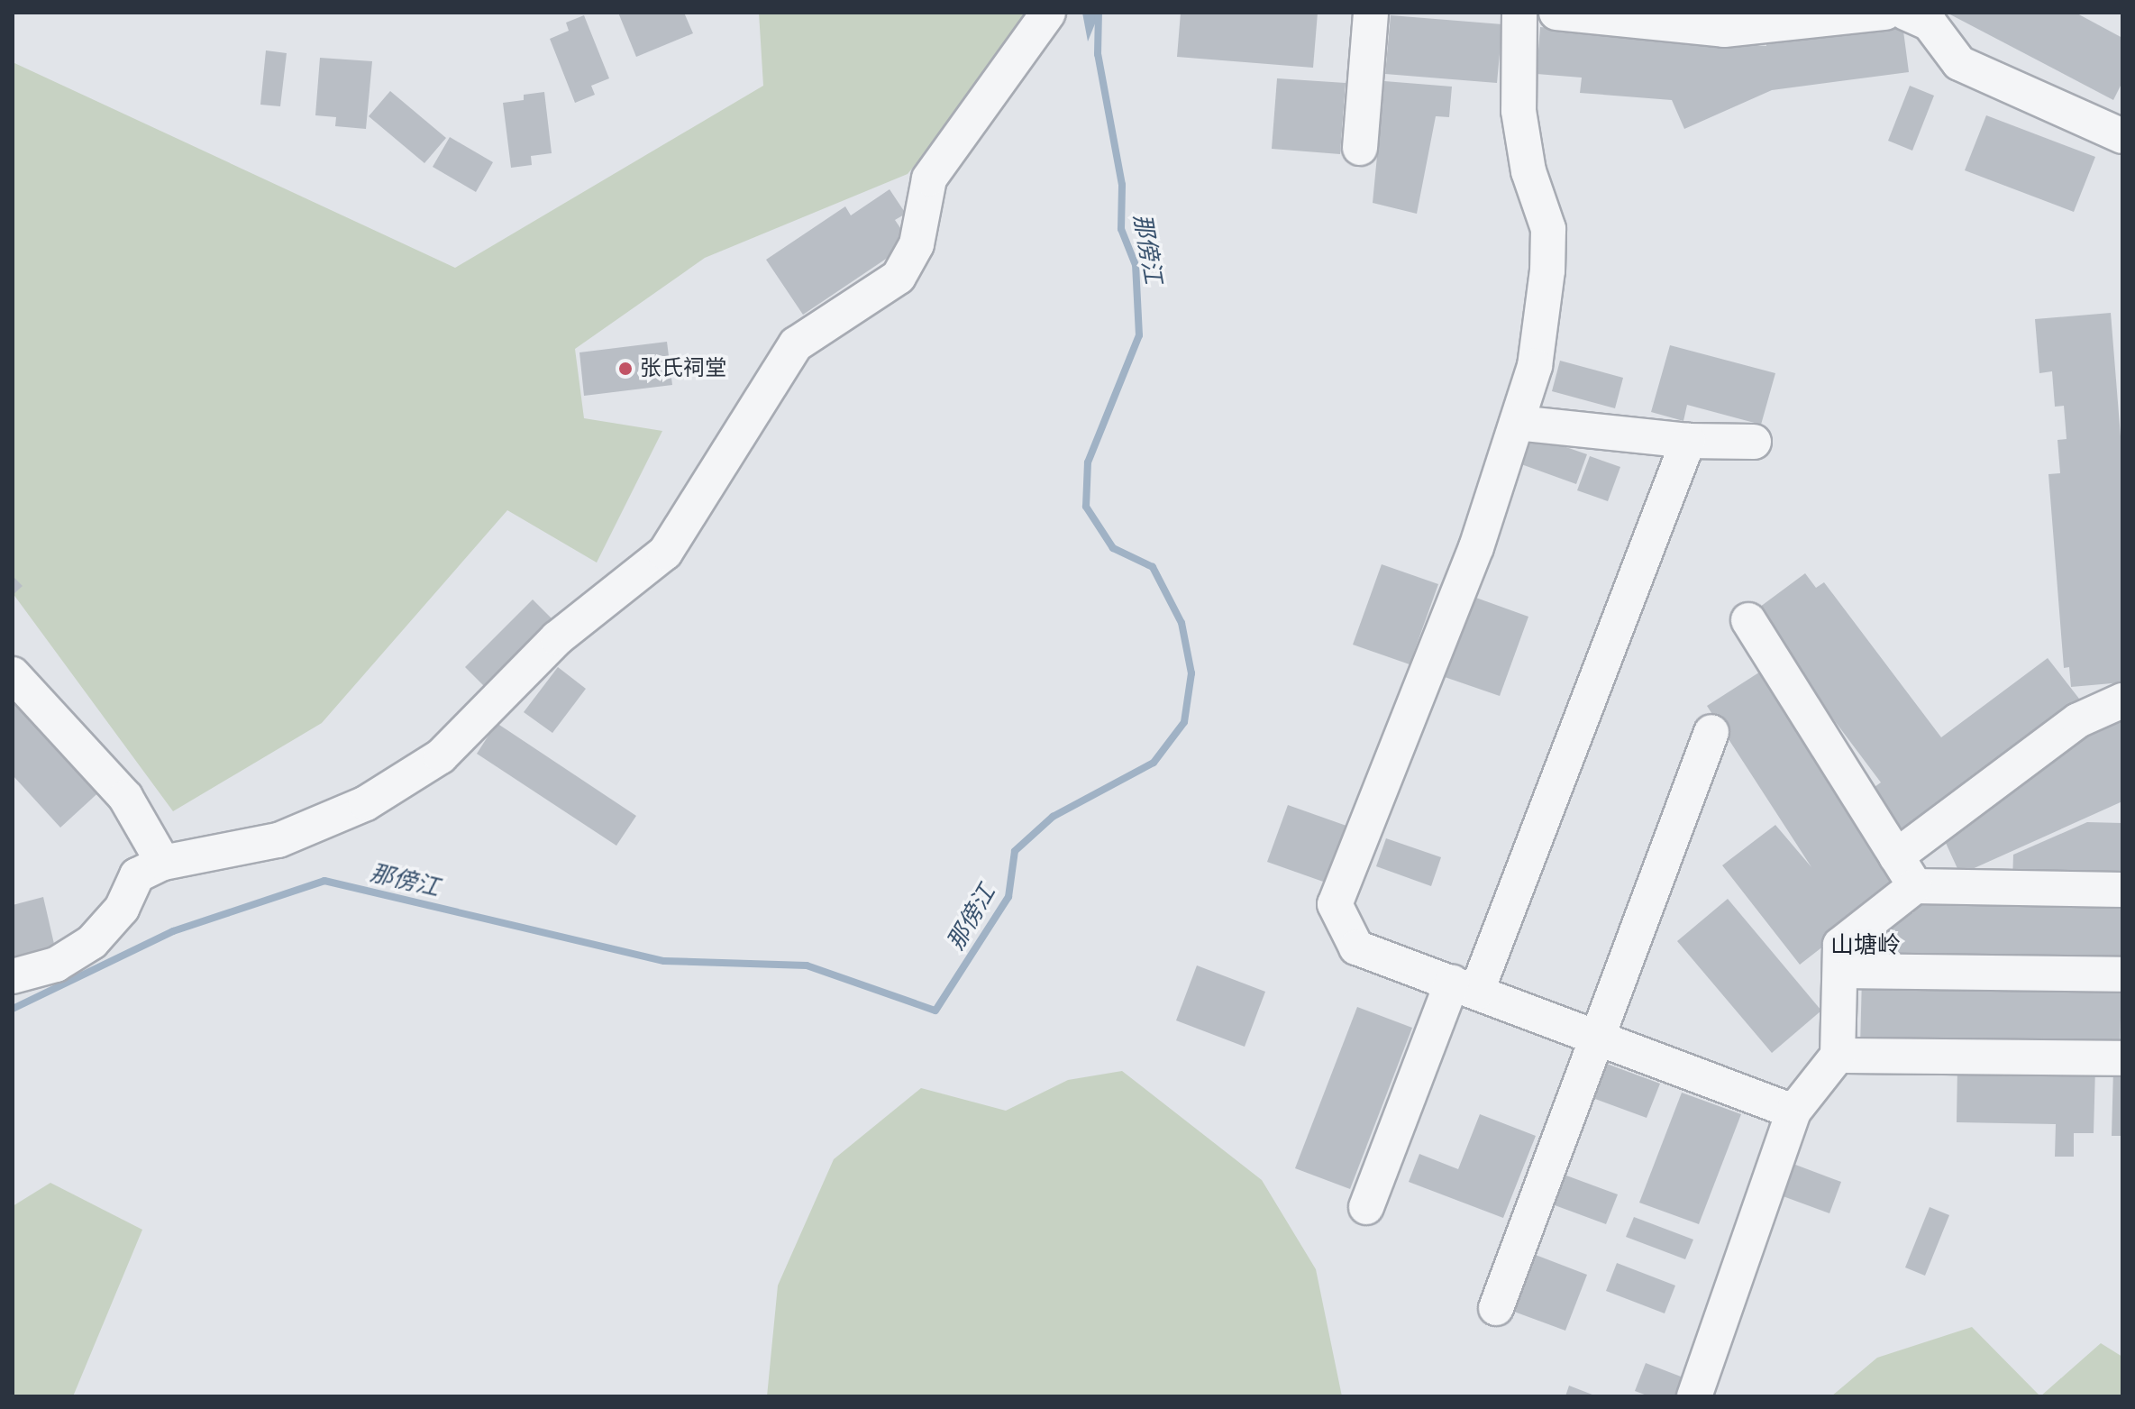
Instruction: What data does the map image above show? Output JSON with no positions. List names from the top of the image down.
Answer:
{
  "districts": ["山塘岭"],
  "water": ["那傍江"],
  "places": ["张氏祠堂"]
}
